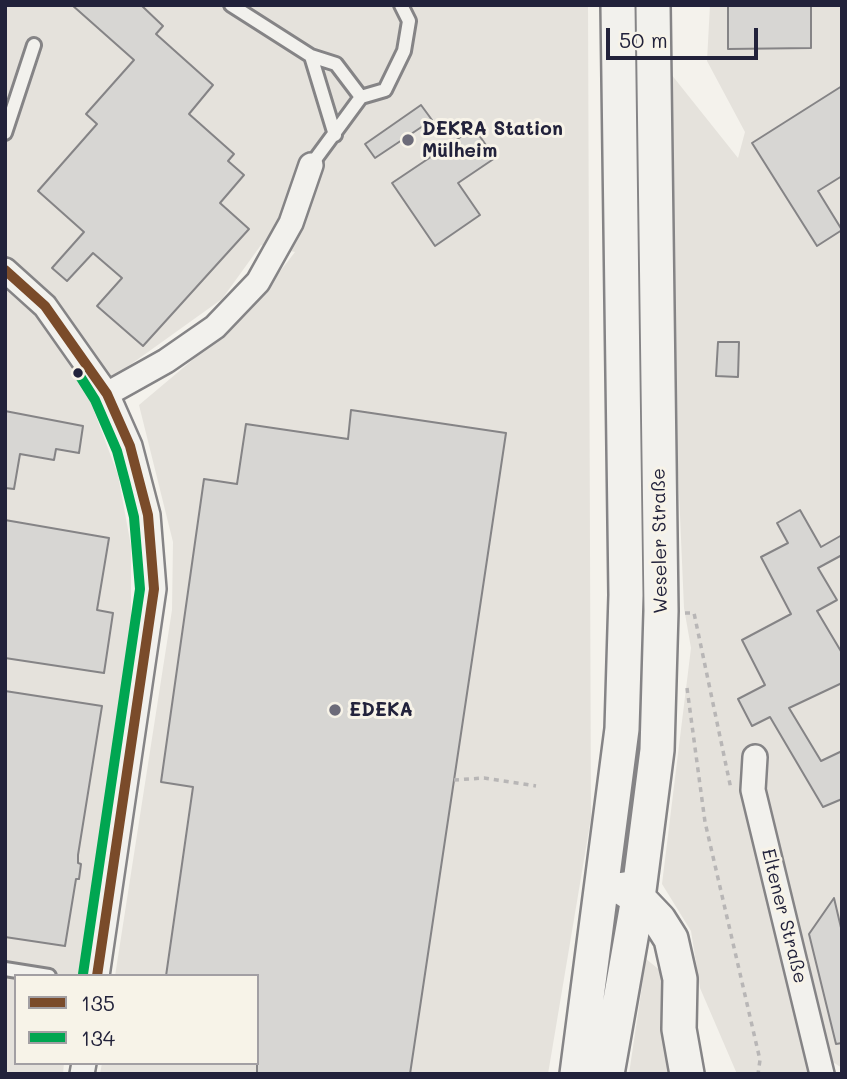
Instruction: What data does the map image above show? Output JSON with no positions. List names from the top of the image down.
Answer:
{
  "streets": {
    "main road": ["Weseler Straße"],
    "street": ["Eltener Straße"]
  },
  "places": ["DEKRA Station Mülheim", "EDEKA"],
  "lines": ["transit line 135", "transit line 134"],
  "legend": ["135", "134"],
  "scale_bar": "50 m"
}
